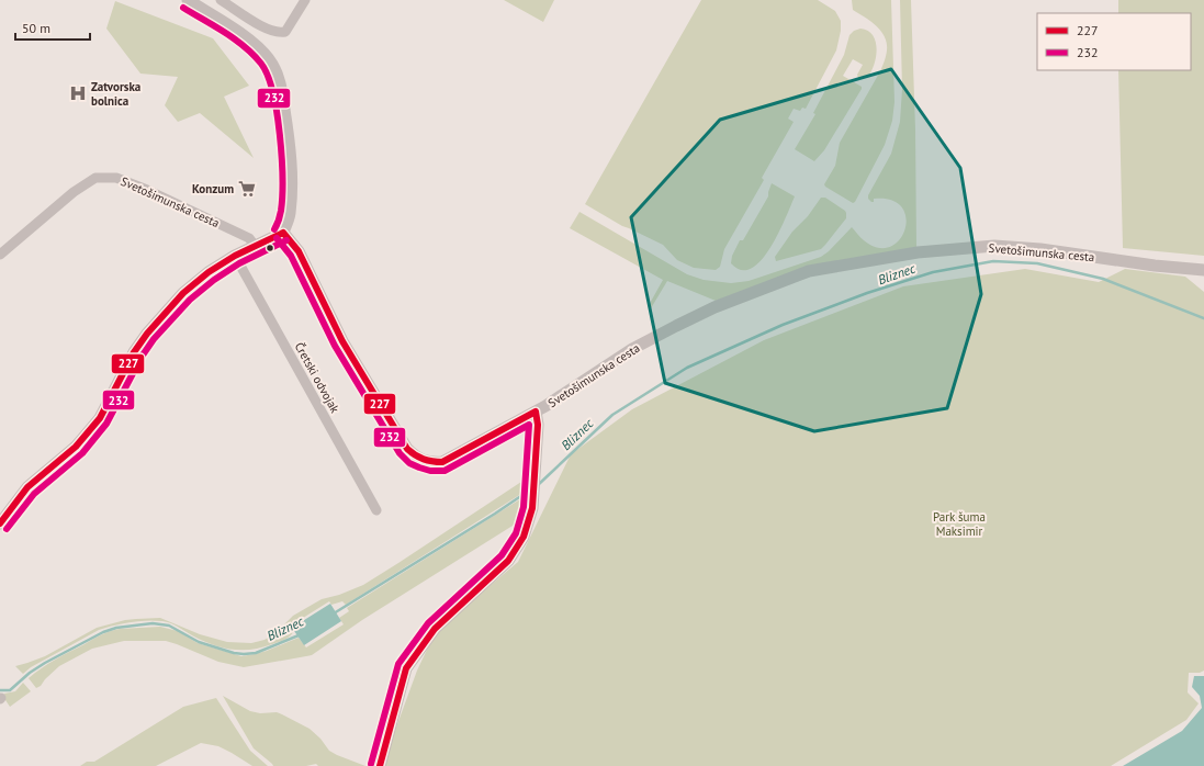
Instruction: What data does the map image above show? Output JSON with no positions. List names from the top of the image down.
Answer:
{
  "streets": {
    "street": ["Svetošimunska cesta", "Čretski odvojak"]
  },
  "water": ["Bliznec"],
  "parks": ["Park šuma Maksimir"],
  "places": {
    "hospital": ["Zatvorska bolnica"],
    "supermarket": ["Konzum"]
  },
  "lines": ["transit line 232", "transit line 227"],
  "legend": ["227", "232"],
  "scale_bar": "50 m"
}
